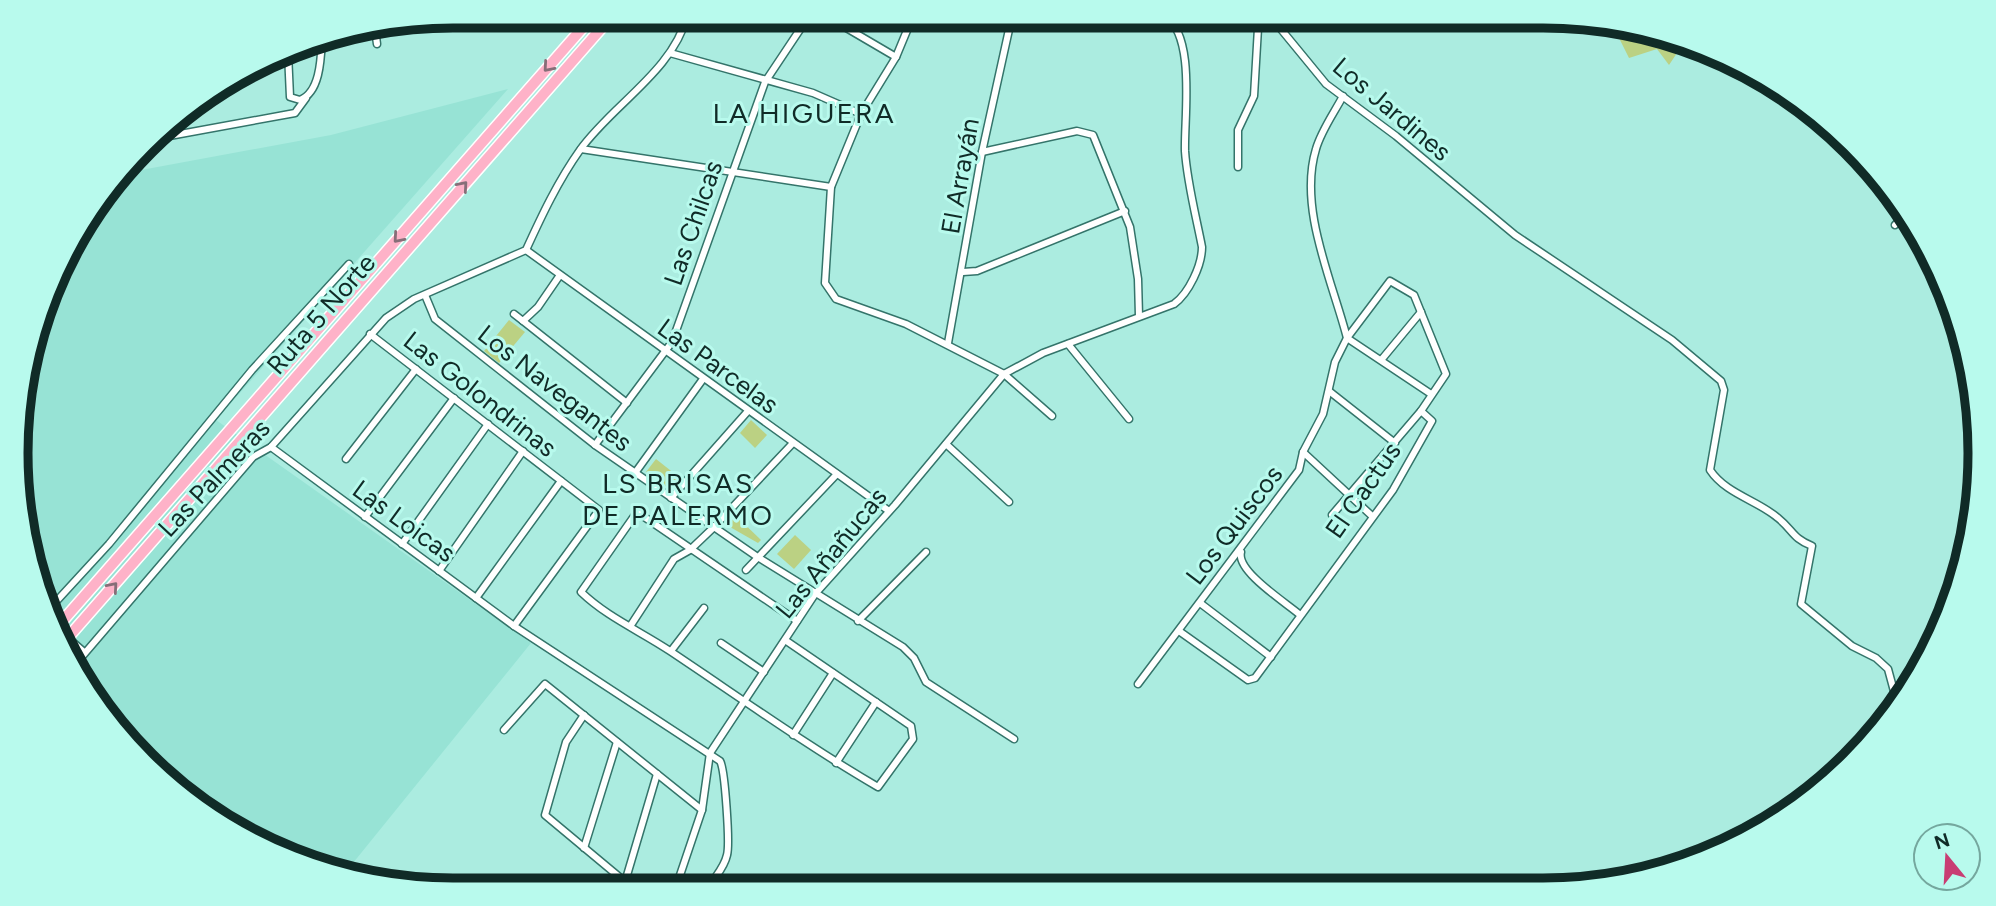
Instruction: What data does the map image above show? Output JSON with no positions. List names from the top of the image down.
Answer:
{
  "streets": {
    "highway": ["Ruta 5 Norte"],
    "street": [
      "Los Jardines",
      "El Arrayán",
      "Las Chilcas",
      "Las Parcelas",
      "Los Navegantes",
      "Las Golondrinas",
      "Las Palmeras",
      "El Cactus",
      "Las Loicas",
      "Los Quiscos",
      "Las Añañucas"
    ]
  },
  "crossings": [
    ["Las Chilcas", "Las Parcelas"],
    ["Las Chilcas", "Los Navegantes"],
    ["Las Parcelas", "Las Palmeras"],
    ["Las Parcelas", "Las Añañucas"],
    ["Los Navegantes", "Las Palmeras"],
    ["Los Navegantes", "Las Añañucas"],
    ["Las Golondrinas", "Las Palmeras"],
    ["Las Golondrinas", "Las Loicas"],
    ["Las Palmeras", "Las Loicas"],
    ["El Cactus", "Los Quiscos"],
    ["Las Loicas", "Las Añañucas"]
  ],
  "districts": ["LA HIGUERA", "LS BRISAS DE PALERMO"],
  "north": "top"
}
